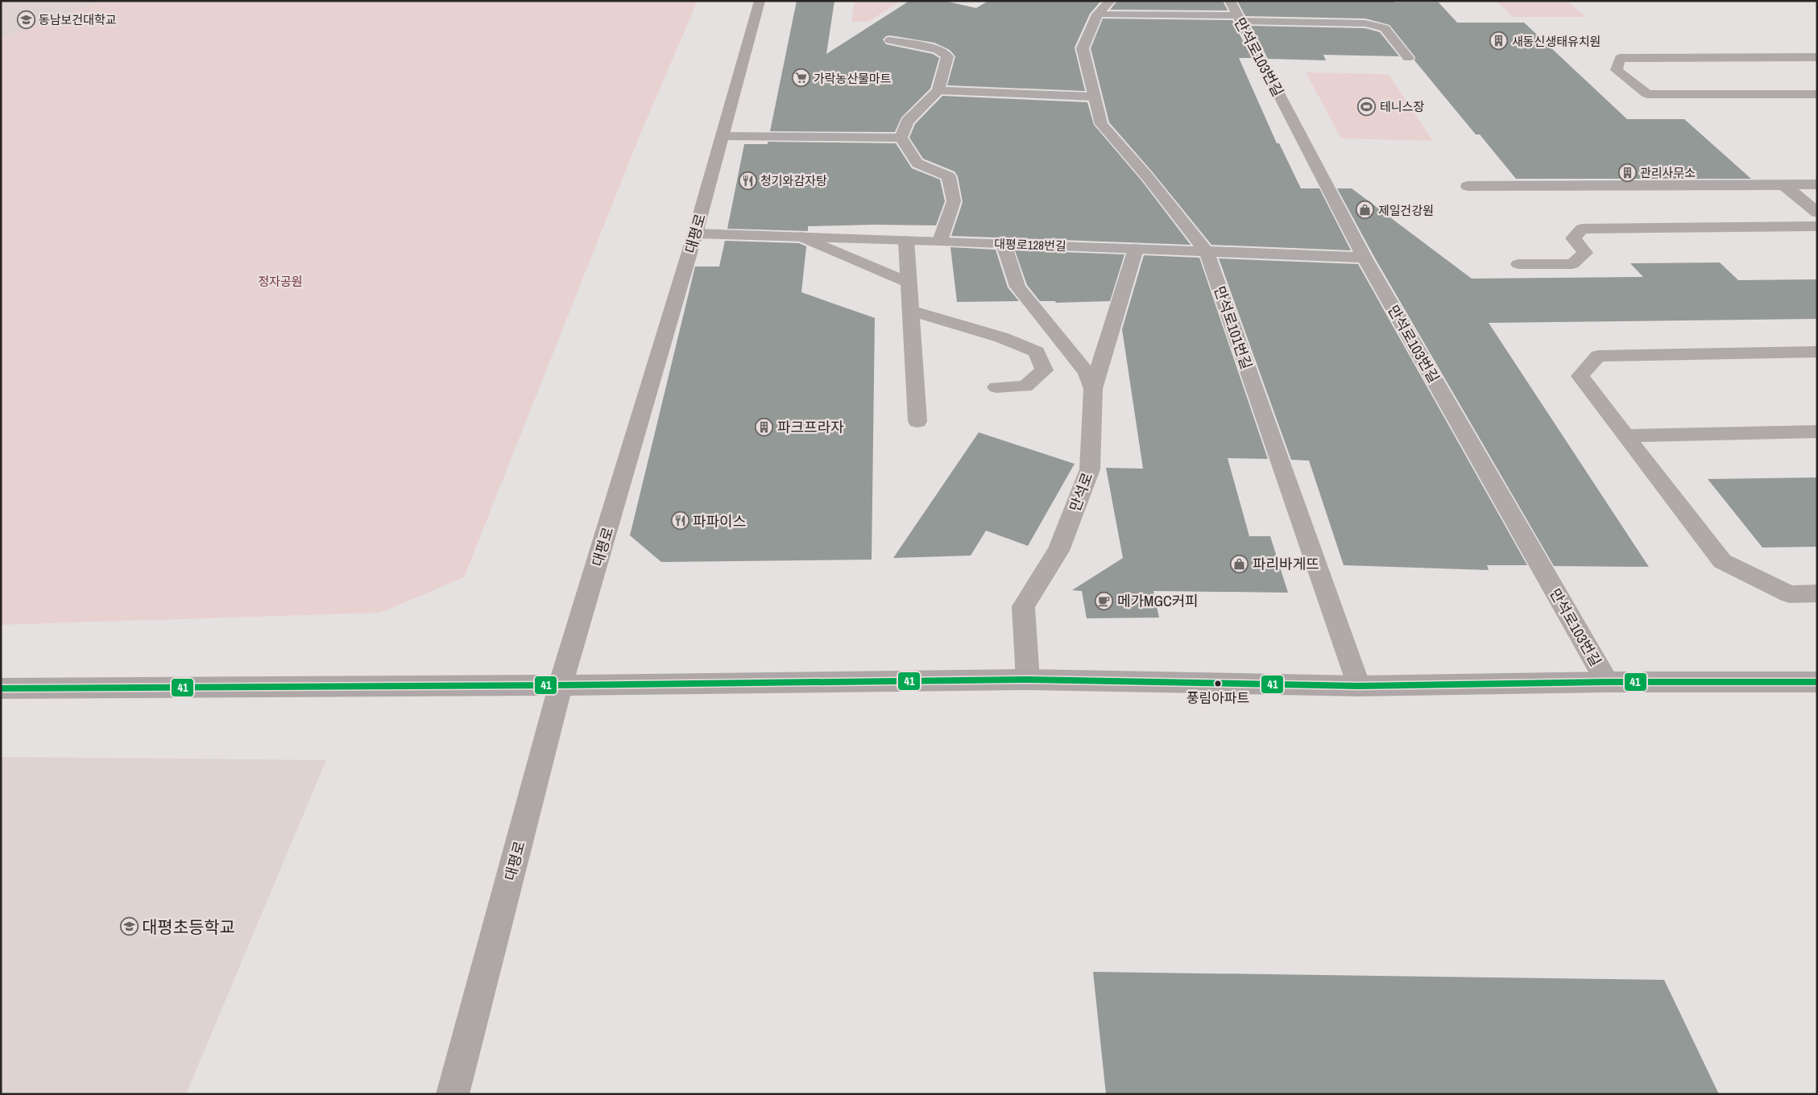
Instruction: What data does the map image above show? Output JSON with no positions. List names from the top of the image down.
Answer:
{
  "streets": {
    "street": [
      "만석로103번길",
      "대평로",
      "대평로128번길",
      "만석로101번길",
      "만석로"
    ]
  },
  "crossings": [
    ["만석로103번길", "대평로128번길"],
    ["대평로", "대평로128번길"],
    ["대평로128번길", "만석로101번길"],
    ["대평로128번길", "만석로"]
  ],
  "parks": ["정자공원"],
  "places": {
    "school or university": ["동남보건대학교", "대평초등학교"],
    "building": ["새동신생태유치원", "관리사무소", "파크프라자"],
    "supermarket": ["가락농산물마트"],
    "sports": ["테니스장"],
    "restaurant": ["청기와감자탕", "파파이스"],
    "shop": ["제일건강원", "파리바게뜨"],
    "cafe": ["메가MGC커피"],
    "other": ["풍림아파트"]
  },
  "lines": ["transit line 41"]
}
